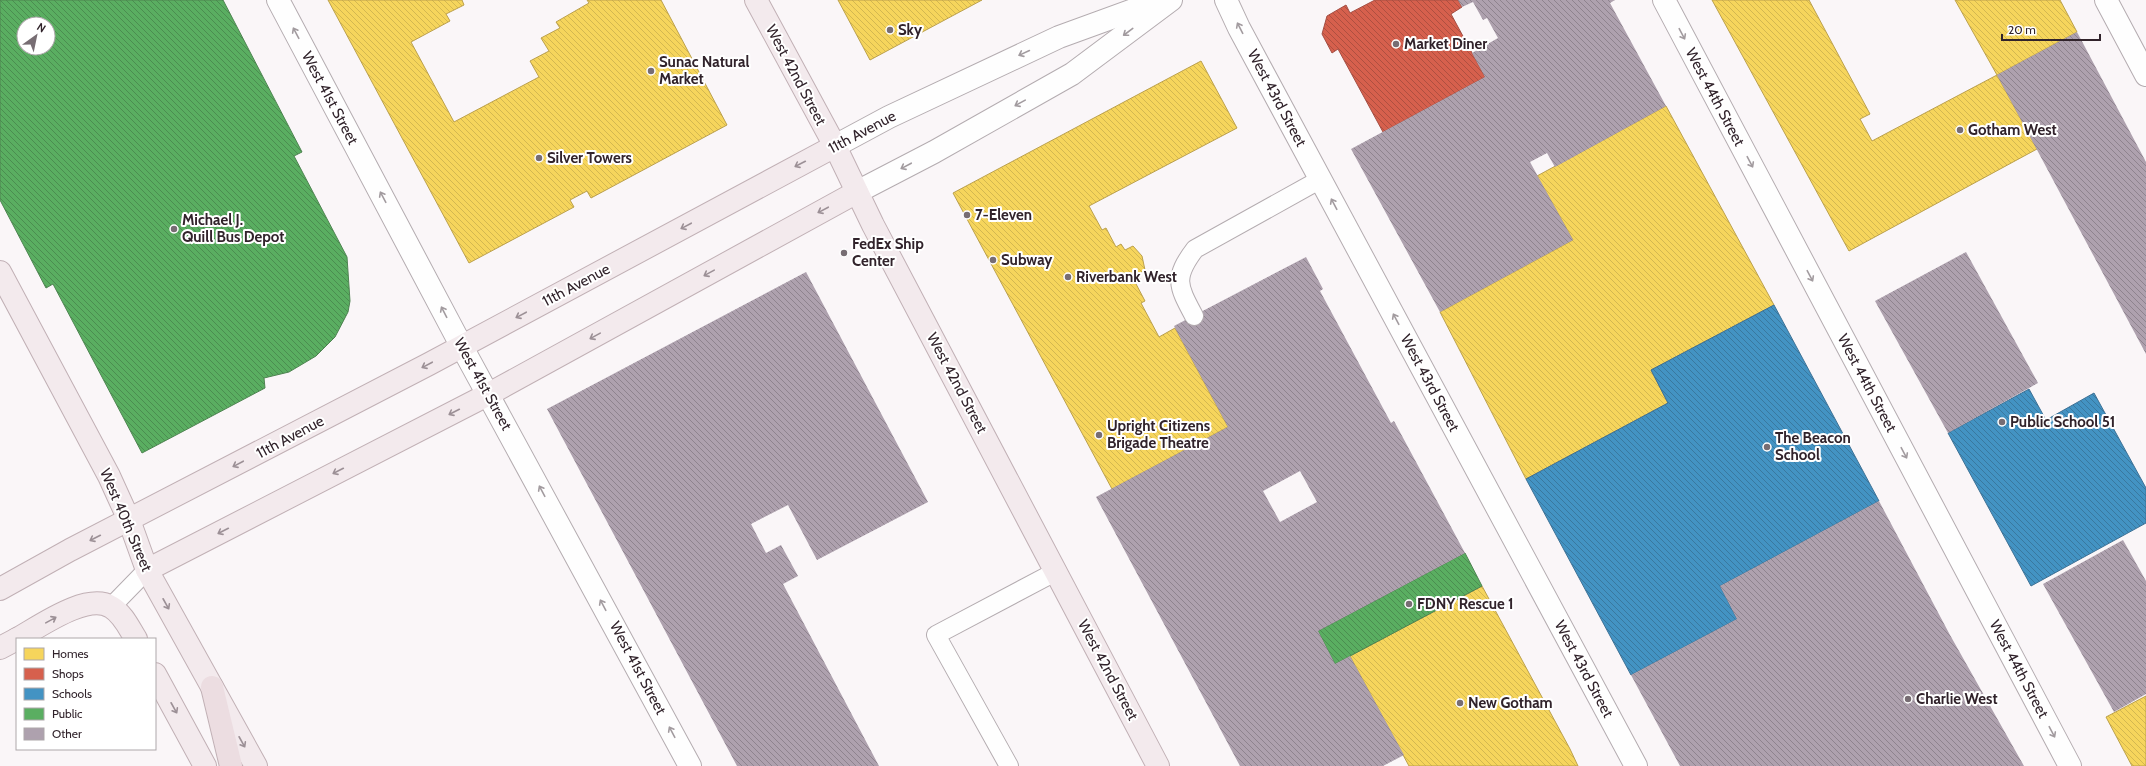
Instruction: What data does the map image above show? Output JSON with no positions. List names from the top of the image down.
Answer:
{
  "streets": {
    "main road": ["West 42nd Street", "11th Avenue", "West 40th Street"],
    "street": ["West 44th Street", "West 41st Street", "West 43rd Street"]
  },
  "crossings": [
    ["West 42nd Street", "11th Avenue"],
    ["West 41st Street", "11th Avenue"],
    ["11th Avenue", "West 40th Street"]
  ],
  "one_way": ["West 44th Street", "West 41st Street", "West 43rd Street"],
  "places": [
    "Sky",
    "Market Diner",
    "Sunac Natural Market",
    "Gotham West",
    "Silver Towers",
    "7-Eleven",
    "Michael J. Quill Bus Depot",
    "FedEx Ship Center",
    "Subway",
    "Riverbank West",
    "Public School 51",
    "Upright Citizens Brigade Theatre",
    "The Beacon School",
    "FDNY Rescue 1",
    "Charlie West",
    "New Gotham"
  ],
  "legend": [
    "Homes",
    "Shops",
    "Schools",
    "Public",
    "Other"
  ],
  "scale_bar": "20 m",
  "north": "top right"
}
